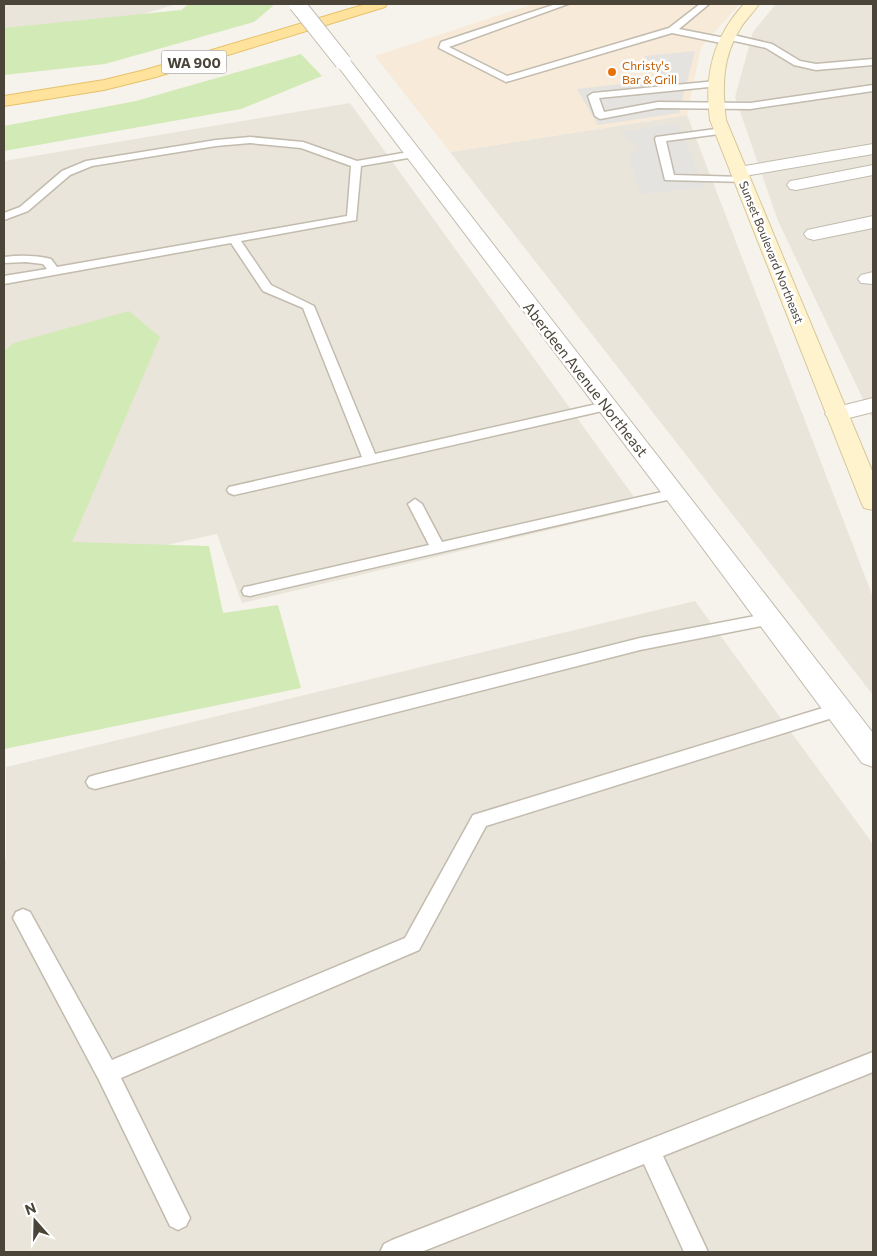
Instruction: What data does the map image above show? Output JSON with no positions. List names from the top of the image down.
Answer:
{
  "streets": {
    "main road": ["WA 900", "Sunset Boulevard Northeast"],
    "street": ["Aberdeen Avenue Northeast"]
  },
  "places": ["Christy's Bar & Grill"],
  "north": "top"
}
